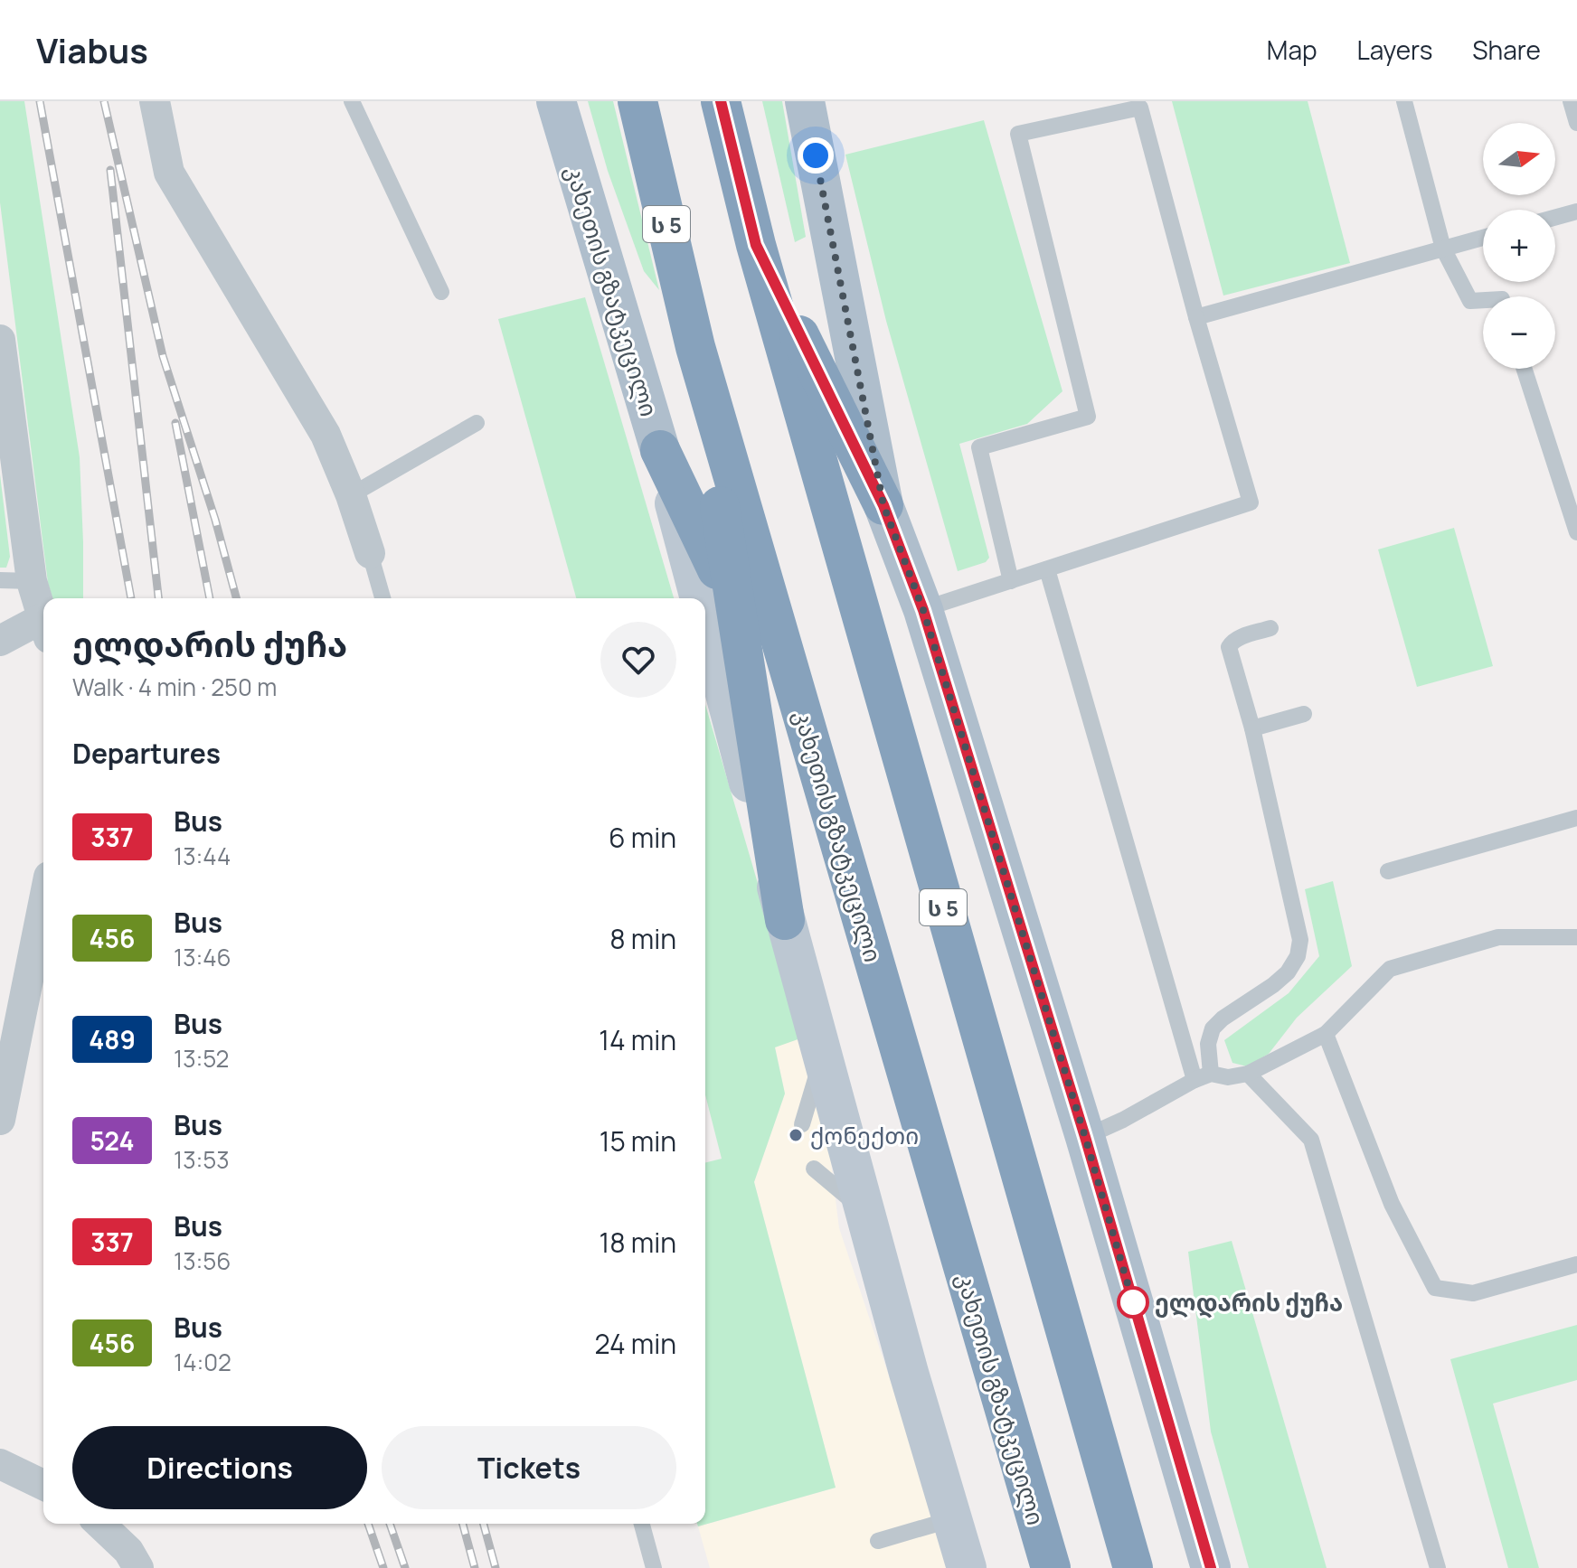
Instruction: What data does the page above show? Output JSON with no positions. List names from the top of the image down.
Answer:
{
  "streets": {
    "highway": ["ს 5", "კახეთის გზატკეცილი"]
  },
  "places": ["ქონექთი", "ელდარის ქუჩა"],
  "lines": ["bus line 337"],
  "north": "right",
  "page": {
    "header": "Viabus",
    "nav": ["Map", "Layers", "Share"],
    "map_buttons": ["+", "−"],
    "heading": [
      ["ელდარის ქუჩა", "Walk · 4 min · 250 m"],
      "Departures"
    ],
    "list": [
      {
        "mark": "337",
        "name": "Bus",
        "note": "13:44",
        "value": "6 min"
      },
      {
        "mark": "456",
        "name": "Bus",
        "note": "13:46",
        "value": "8 min"
      },
      {
        "mark": "489",
        "name": "Bus",
        "note": "13:52",
        "value": "14 min"
      },
      {
        "mark": "524",
        "name": "Bus",
        "note": "13:53",
        "value": "15 min"
      },
      {
        "mark": "337",
        "name": "Bus",
        "note": "13:56",
        "value": "18 min"
      },
      {
        "mark": "456",
        "name": "Bus",
        "note": "14:02",
        "value": "24 min"
      }
    ],
    "buttons": ["Directions", "Tickets"]
  }
}
